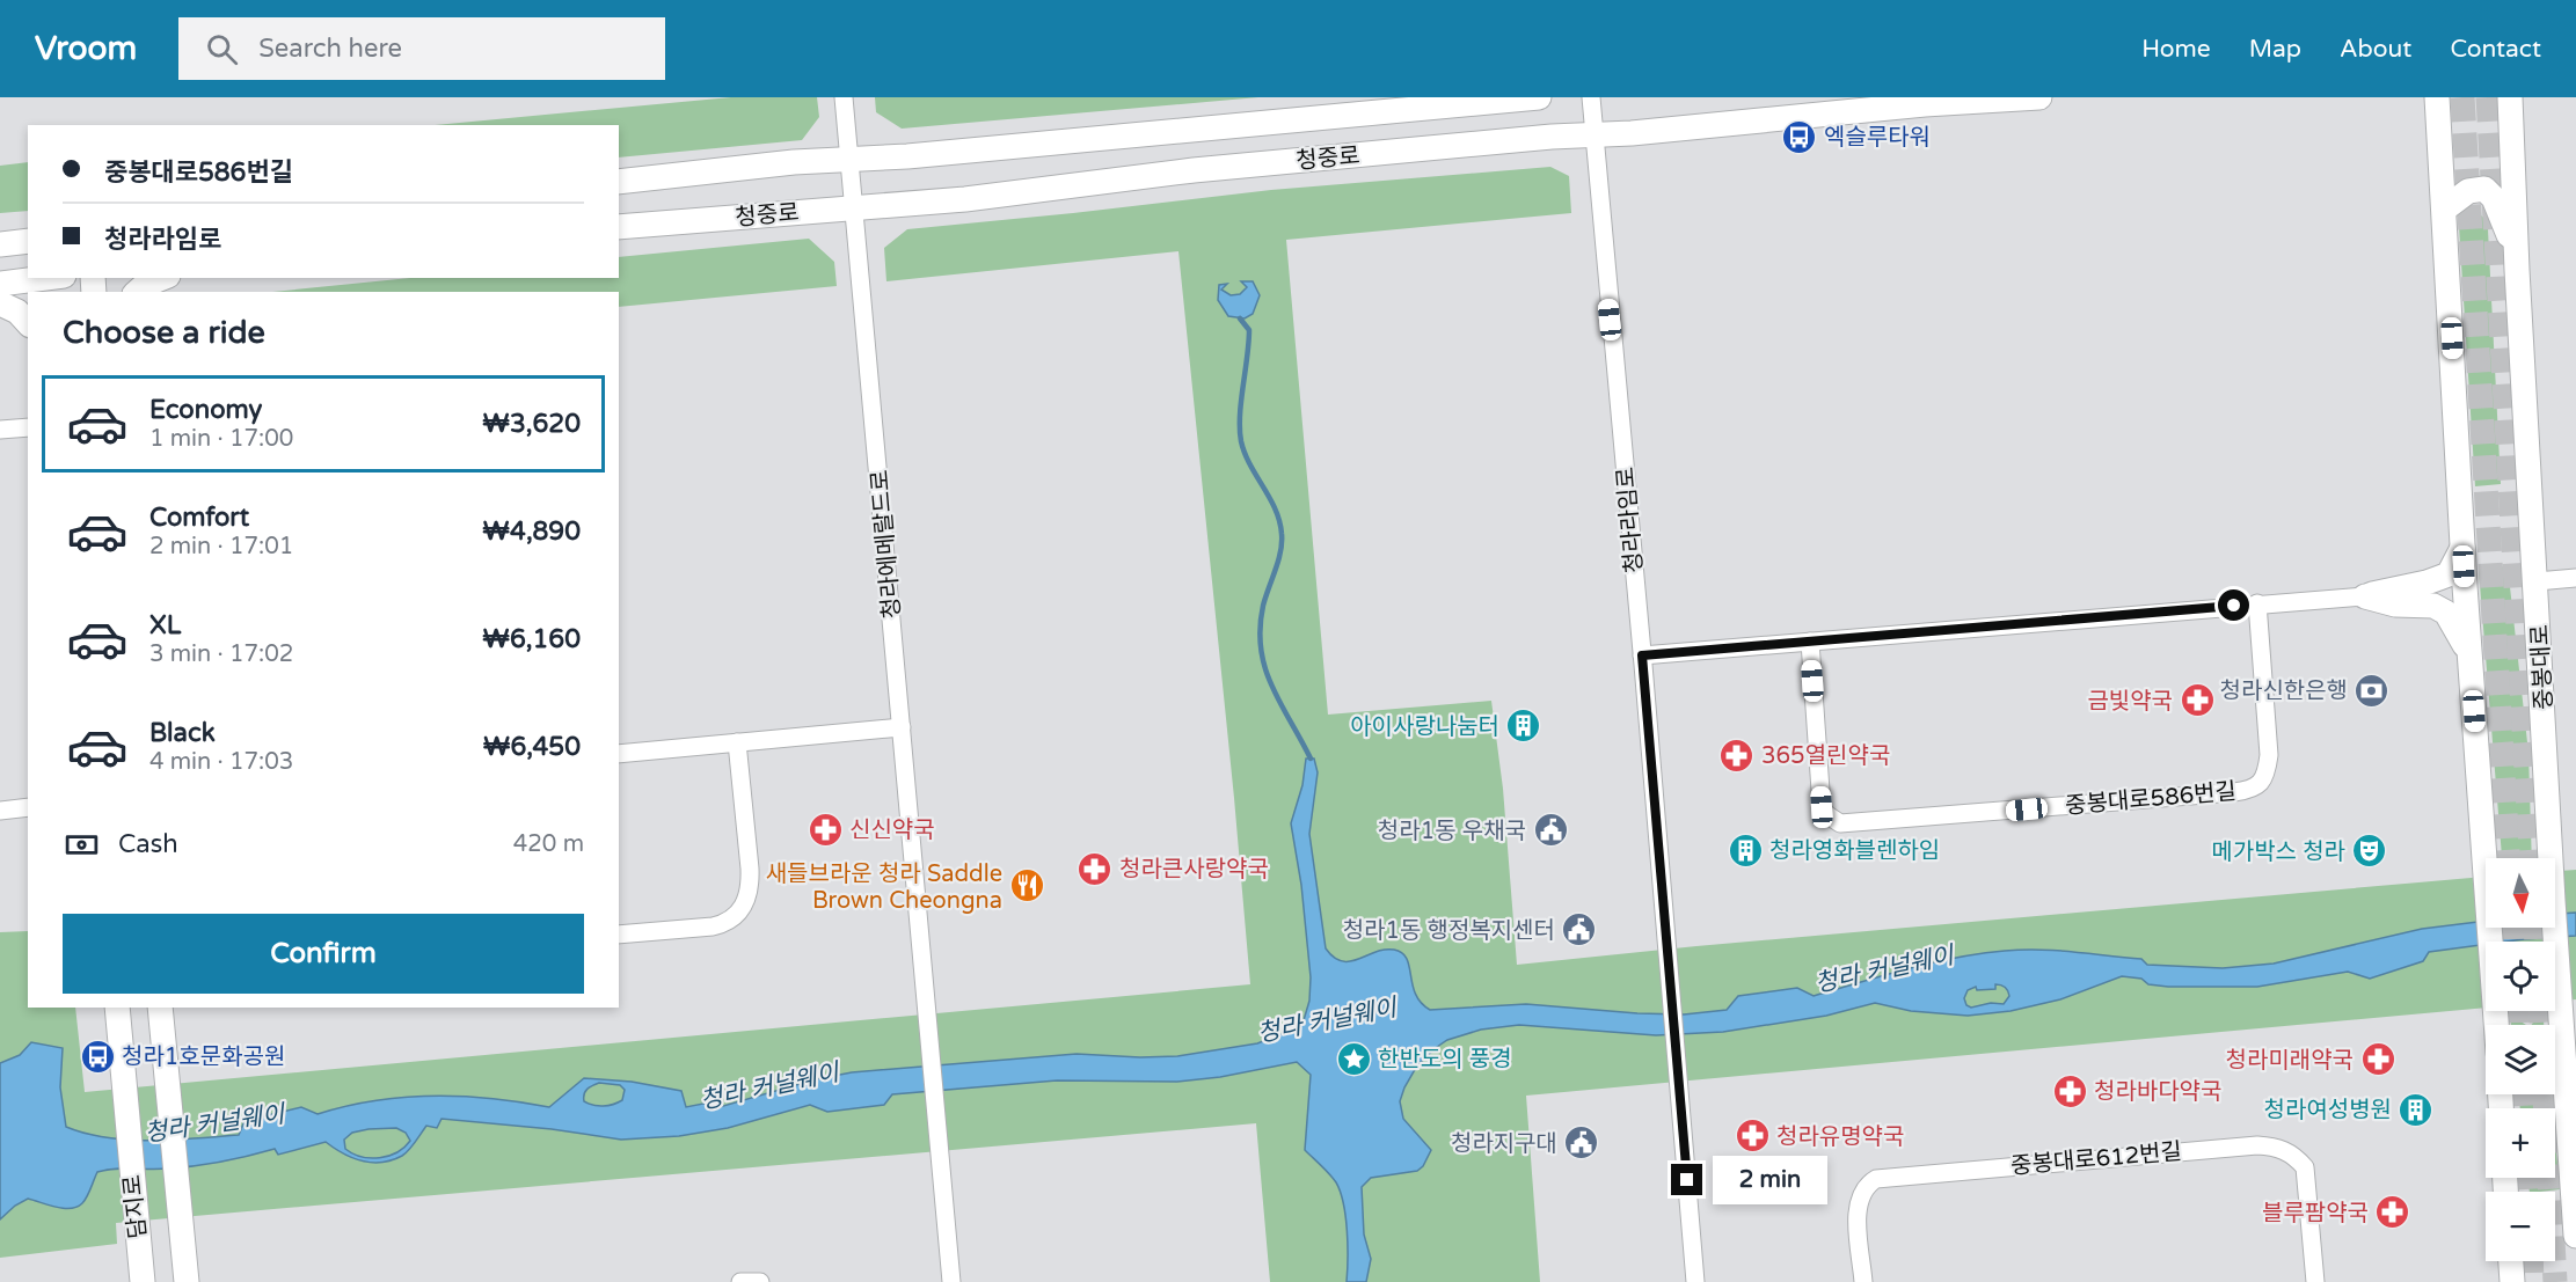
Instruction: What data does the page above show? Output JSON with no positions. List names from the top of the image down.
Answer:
{
  "streets": {
    "main road": ["청중로", "중봉대로", "담지로"],
    "street": [
      "청라라임로",
      "청라에메랄드로",
      "중봉대로586번길",
      "중봉대로612번길"
    ]
  },
  "crossings": [
    ["청중로", "청라라임로"],
    ["청중로", "청라에메랄드로"]
  ],
  "water": ["청라 커널웨이"],
  "places": {
    "bus stop": ["엑슬루타워", "청라1호문화공원"],
    "bank": ["청라신한은행"],
    "pharmacy": [
      "금빛약국",
      "365열린약국",
      "신신약국",
      "청라큰사랑약국",
      "청라미래약국",
      "청라바다약국",
      "청라유명약국",
      "블루팜약국"
    ],
    "building": ["아이사랑나눔터", "청라영화블렌하임", "청라여성병원"],
    "public building": ["청라1동 우채국", "청라1동 행정복지센터", "청라지구대"],
    "theatre": ["메가박스 청라"],
    "restaurant": ["새들브라운 청라 Saddle Brown Cheongna"],
    "place": ["한반도의 풍경"]
  },
  "north": "bottom",
  "page": {
    "header": "Vroom",
    "search": "Search here",
    "nav": [
      "Home",
      "Map",
      "About",
      "Contact"
    ],
    "banner": ["중봉대로586번길", "청라라임로"],
    "heading": "Choose a ride",
    "list": [
      {
        "name": "Economy",
        "note": "1 min · 17:00",
        "value": "₩3,620"
      },
      {
        "name": "Comfort",
        "note": "2 min · 17:01",
        "value": "₩4,890"
      },
      {
        "name": "XL",
        "note": "3 min · 17:02",
        "value": "₩6,160"
      },
      {
        "name": "Black",
        "note": "4 min · 17:03",
        "value": "₩6,450"
      }
    ],
    "pay": ["Cash", "420 m"],
    "map_buttons": ["+", "−"],
    "buttons": "Confirm",
    "bubble": "2 min"
  }
}
